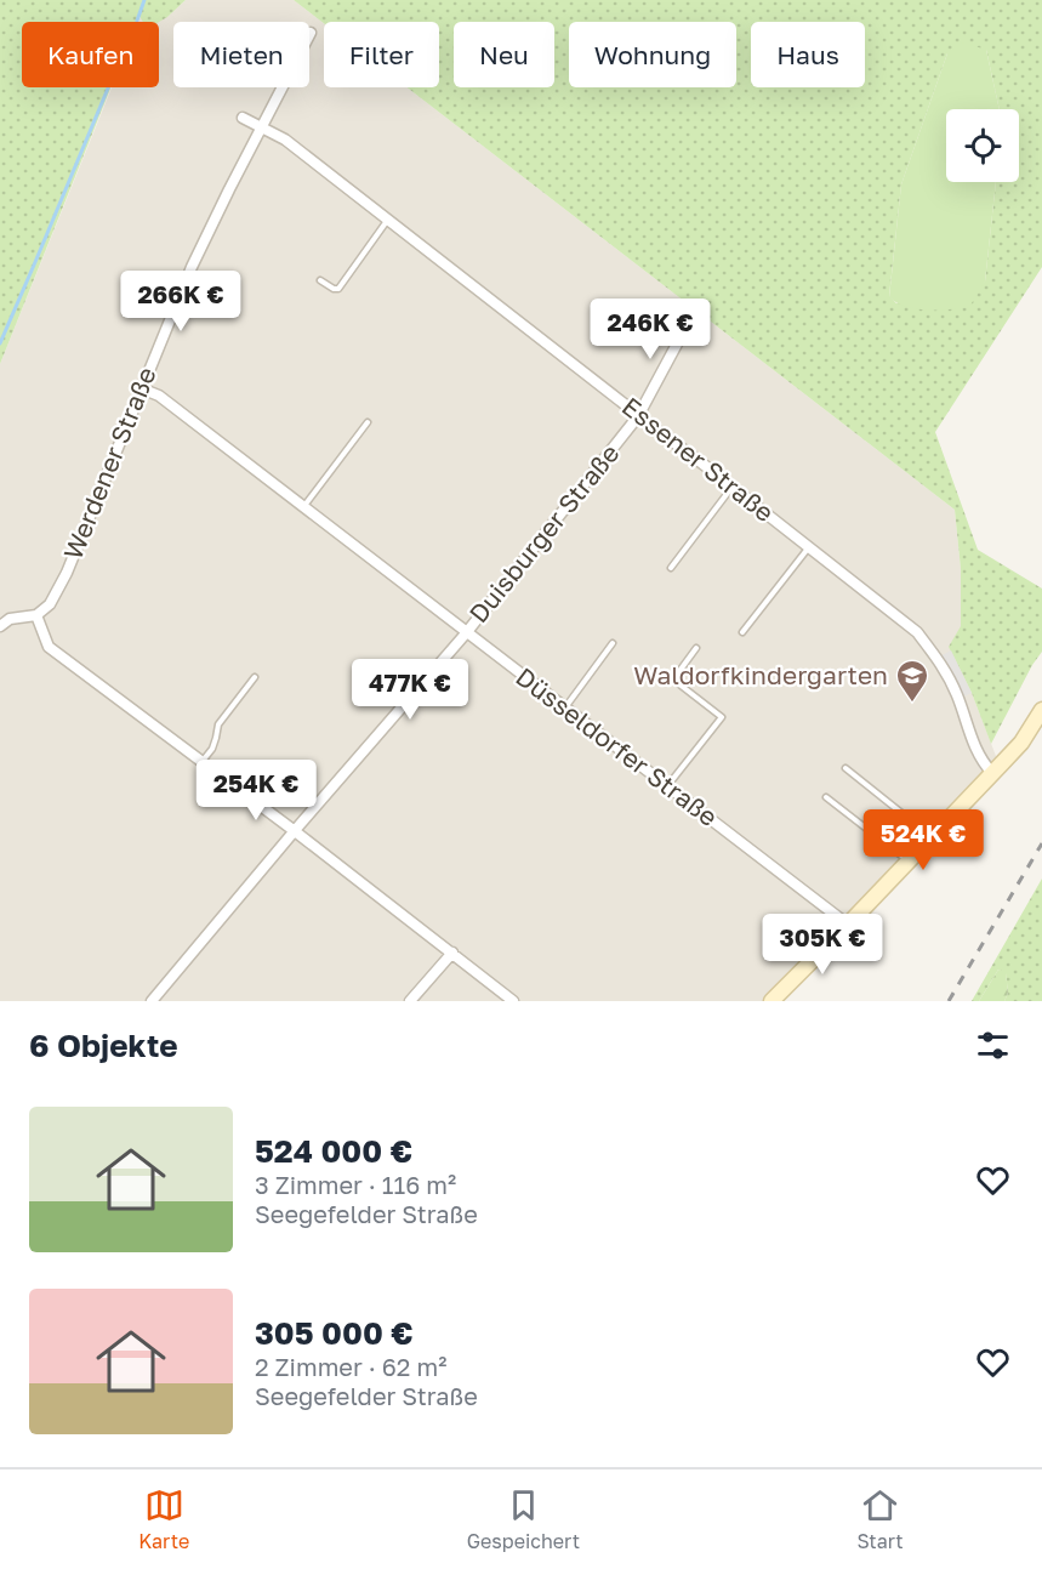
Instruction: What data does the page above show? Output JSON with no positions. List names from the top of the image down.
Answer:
{
  "streets": {
    "street": [
      "Essener Straße",
      "Werdener Straße",
      "Duisburger Straße",
      "Düsseldorfer Straße"
    ]
  },
  "crossings": [
    ["Essener Straße", "Werdener Straße"],
    ["Essener Straße", "Duisburger Straße"],
    ["Werdener Straße", "Düsseldorfer Straße"],
    ["Duisburger Straße", "Düsseldorfer Straße"]
  ],
  "places": {
    "school or university": ["Waldorfkindergarten"]
  },
  "page": {
    "chip": [
      "Kaufen",
      "Mieten",
      "Filter",
      "Neu",
      "Wohnung",
      "Haus"
    ],
    "price": [
      "266K €",
      "246K €",
      "477K €",
      "254K €",
      "524K €",
      "305K €"
    ],
    "heading": "6 Objekte",
    "list": [
      {
        "name": "524 000 €",
        "note": "3 Zimmer · 116 m² · Seegefelder Straße"
      },
      {
        "name": "305 000 €",
        "note": "2 Zimmer · 62 m² · Seegefelder Straße"
      }
    ],
    "tabs": ["Karte", "Gespeichert", "Start"]
  }
}
